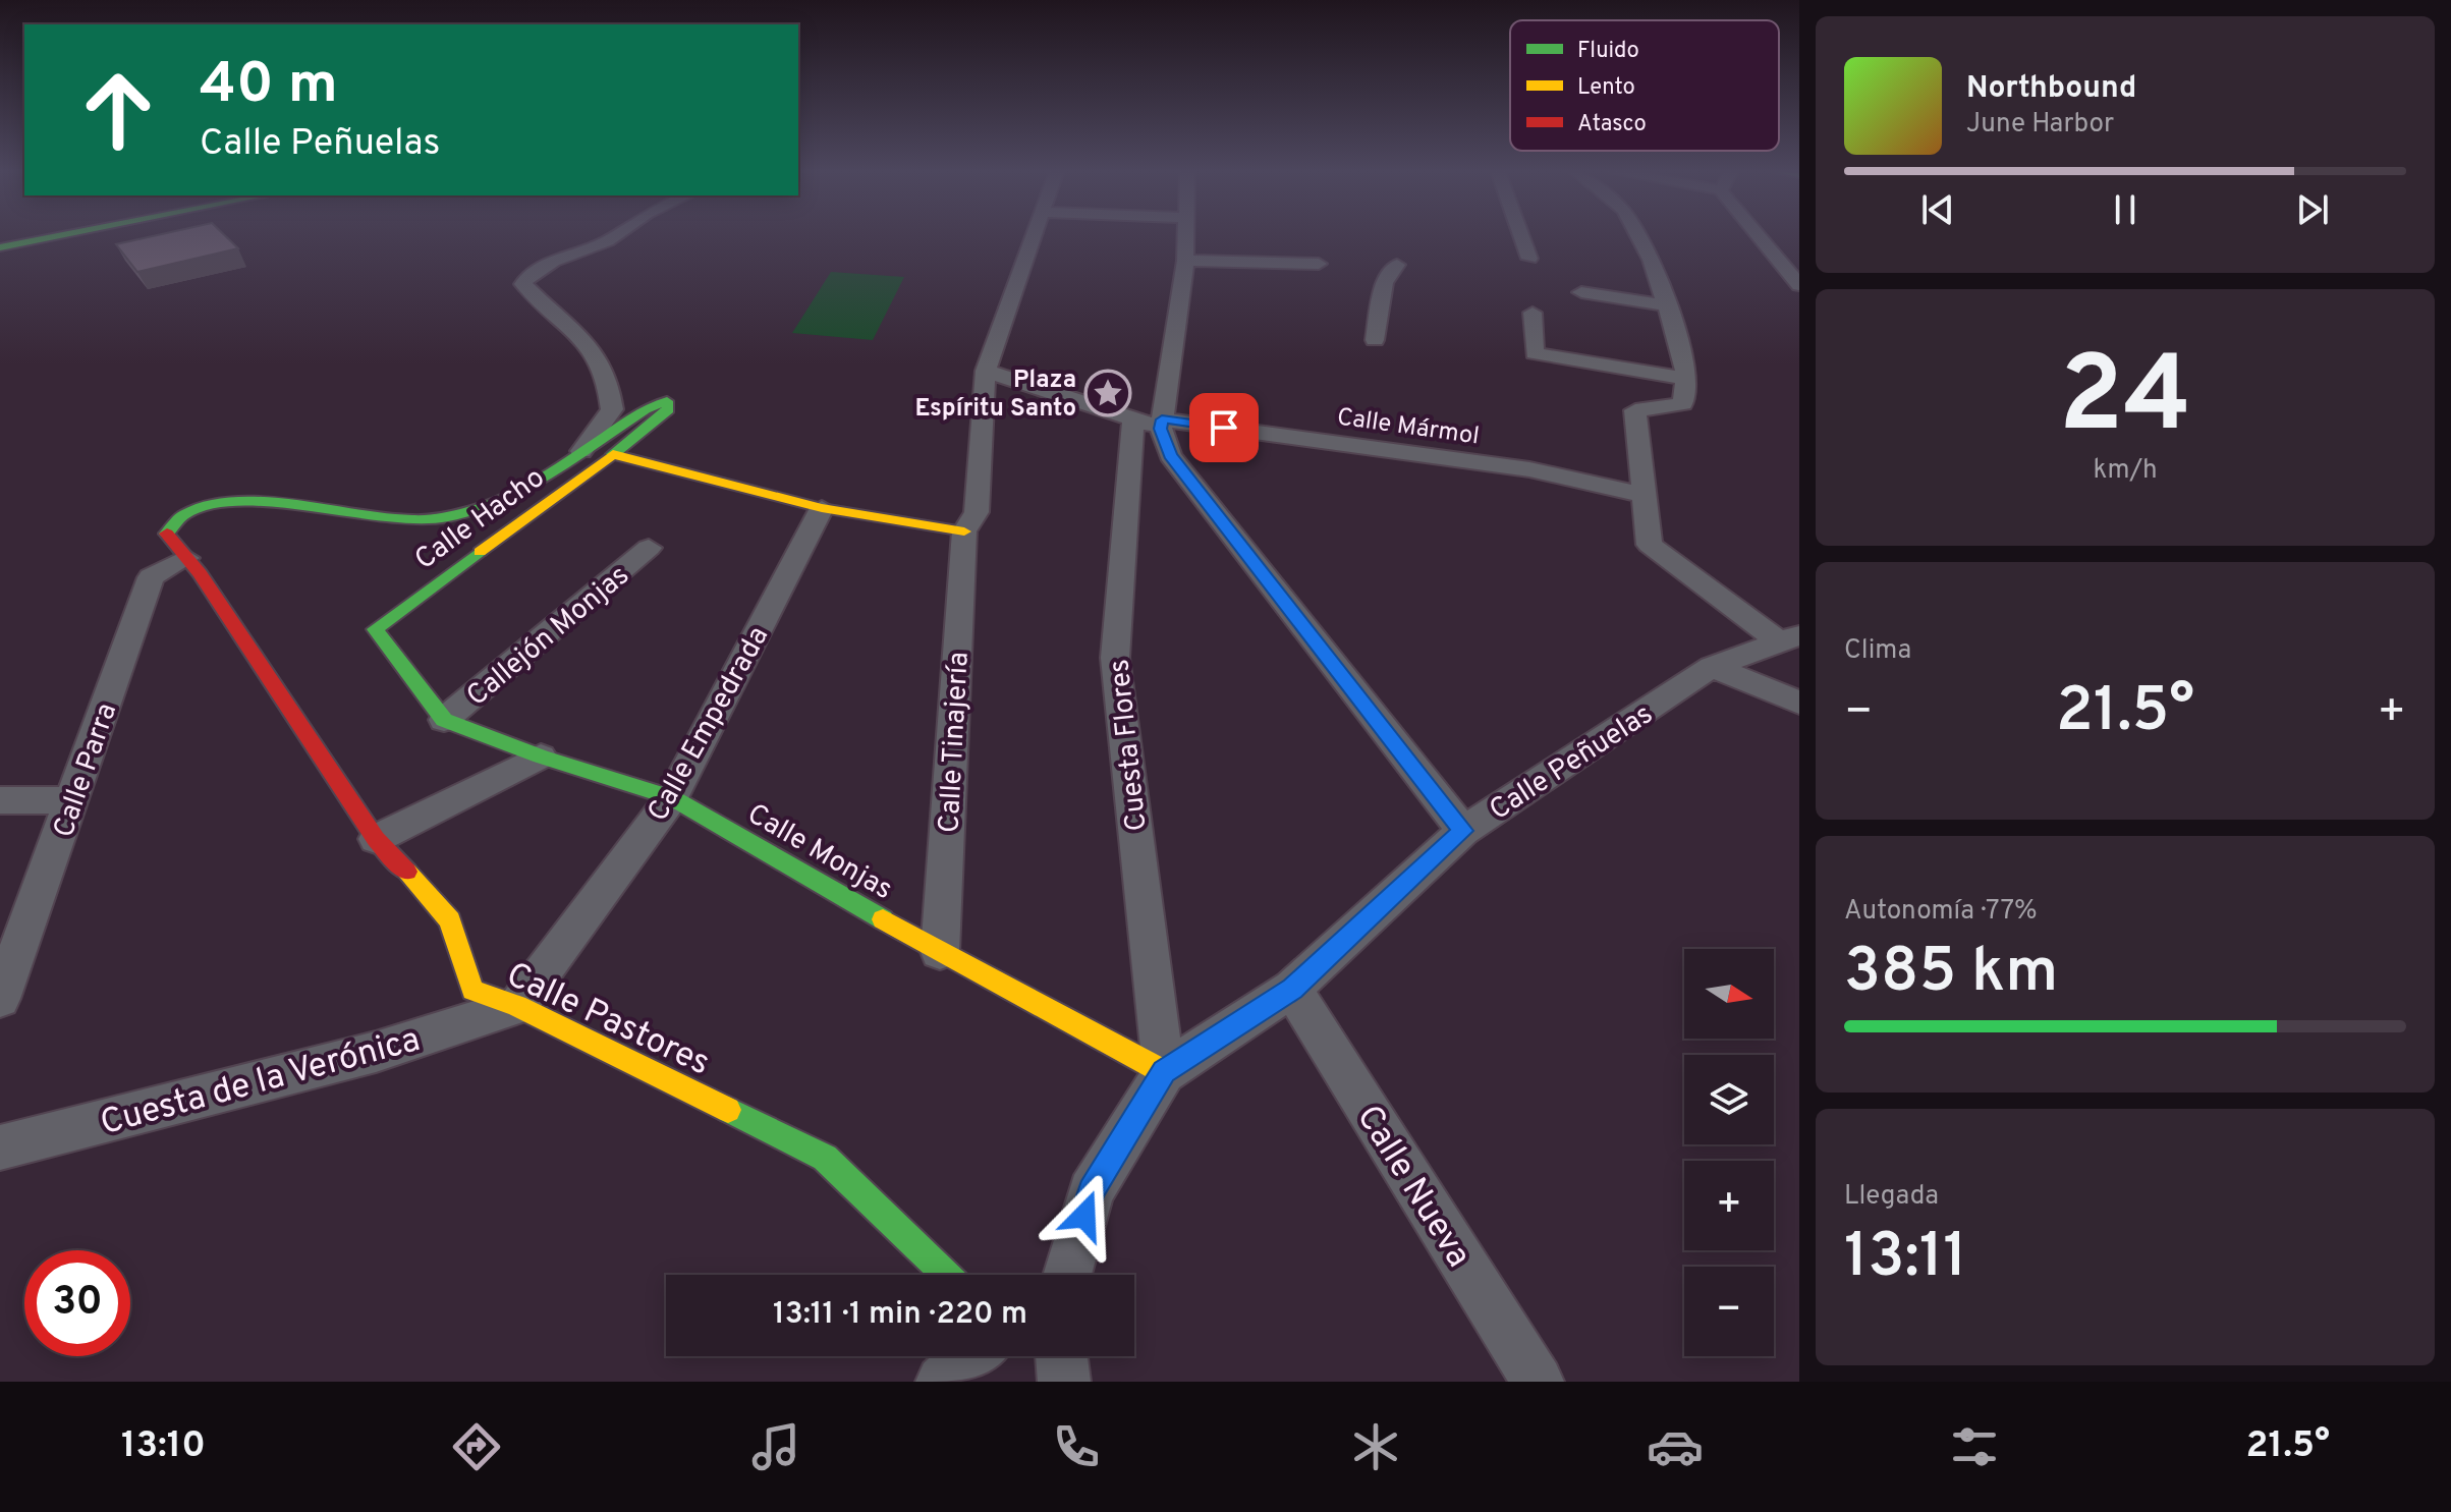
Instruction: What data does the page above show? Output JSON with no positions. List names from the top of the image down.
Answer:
{
  "streets": {
    "street": [
      "Calle Mármol",
      "Calle Hacho",
      "Callejón Monjas",
      "Calle Empedrada",
      "Calle Tinajería",
      "Cuesta Flores",
      "Calle Peñuelas",
      "Calle Parra",
      "Calle Monjas",
      "Calle Pastores",
      "Cuesta de la Verónica",
      "Calle Nueva"
    ]
  },
  "crossings": [
    ["Calle Mármol", "Cuesta Flores"],
    ["Calle Hacho", "Callejón Monjas"],
    ["Calle Empedrada", "Calle Monjas"],
    ["Calle Empedrada", "Calle Pastores"],
    ["Calle Empedrada", "Cuesta de la Verónica"],
    ["Calle Tinajería", "Calle Monjas"],
    ["Cuesta Flores", "Calle Peñuelas"],
    ["Cuesta Flores", "Calle Monjas"],
    ["Calle Peñuelas", "Calle Monjas"],
    ["Calle Peñuelas", "Calle Nueva"],
    ["Calle Parra", "Calle Pastores"],
    ["Calle Pastores", "Cuesta de la Verónica"]
  ],
  "places": {
    "place": ["Plaza Espíritu Santo"]
  },
  "legend": ["Fluido", "Lento", "Atasco"],
  "north": "right",
  "page": {
    "turn": ["40 m", "Calle Peñuelas"],
    "song": ["Northbound", "June Harbor"],
    "tile": [
      ["24", "km/h"],
      "Clima",
      ["Autonomía · 77%", "385 km"],
      ["Llegada", "13:11"]
    ],
    "heat": ["−", "21.5°", "+"],
    "map_buttons": ["+", "−"],
    "limit": "30",
    "trip": "13:11 · 1 min · 220 m",
    "tabs": ["13:10", "21.5°"]
  }
}
